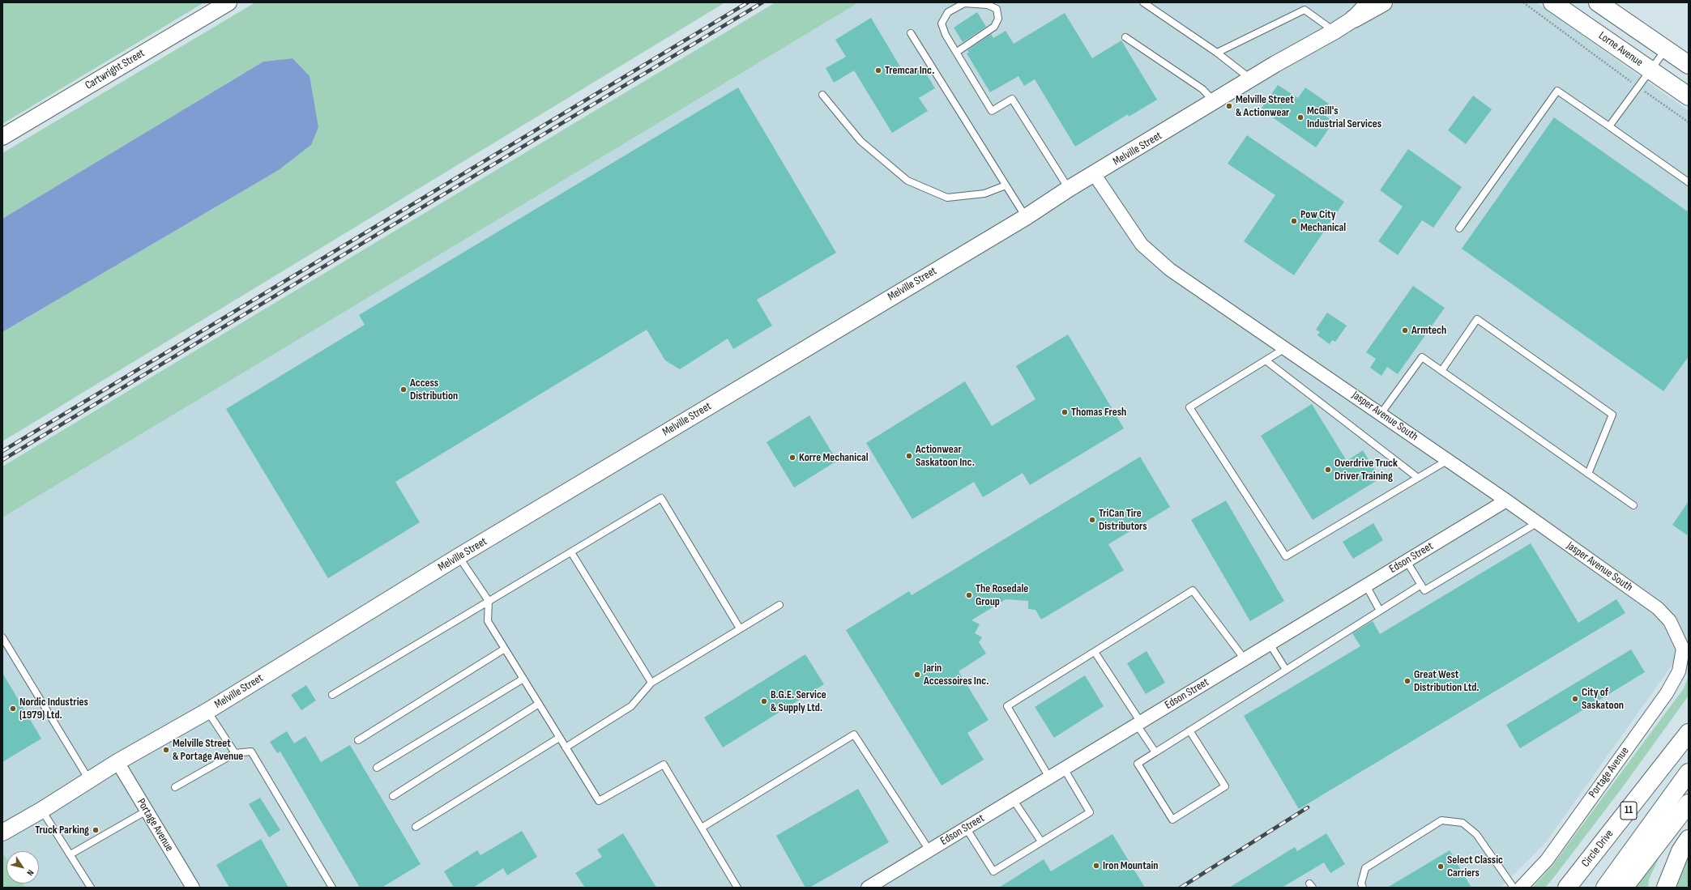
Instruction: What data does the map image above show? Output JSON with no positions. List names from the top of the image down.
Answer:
{
  "streets": {
    "main road": ["Lorne Avenue", "11", "Circle Drive"],
    "street": [
      "Cartwright Street",
      "Melville Street",
      "Jasper Avenue South",
      "Edson Street",
      "Portage Avenue"
    ]
  },
  "crossings": [
    ["Melville Street", "Jasper Avenue South"],
    ["Melville Street", "Portage Avenue"],
    ["Jasper Avenue South", "Edson Street"],
    ["Jasper Avenue South", "Portage Avenue"]
  ],
  "places": [
    "Tremcar Inc.",
    "Melville Street & Actionwear",
    "McGill's Industrial Services",
    "Pow City Mechanical",
    "Armtech",
    "Access Distribution",
    "Thomas Fresh",
    "Actionwear Saskatoon Inc.",
    "Korre Mechanical",
    "Overdrive Truck Driver Training",
    "TriCan Tire Distributors",
    "The Rosedale Group",
    "Jarin Accessoires Inc.",
    "Great West Distribution Ltd.",
    "City of Saskatoon",
    "B.G.E. Service & Supply Ltd.",
    "Nordic Industries (1979) Ltd.",
    "Melville Street & Portage Avenue",
    "Truck Parking",
    "Iron Mountain",
    "Select Classic Carriers"
  ],
  "north": "bottom right"
}
